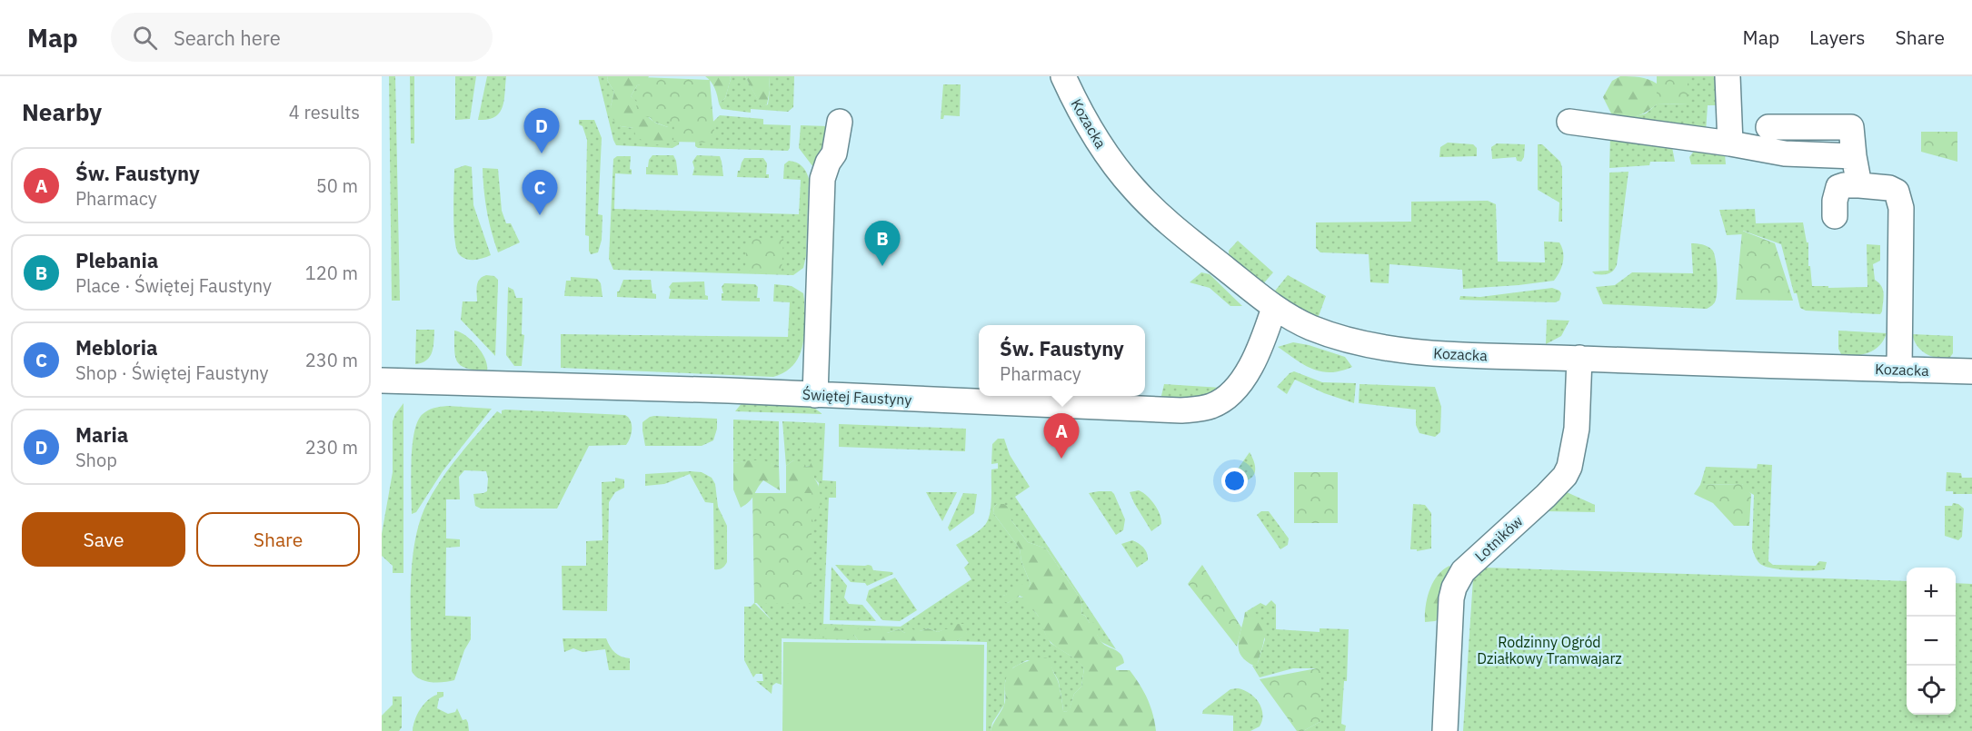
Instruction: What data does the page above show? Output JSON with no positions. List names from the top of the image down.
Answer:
{
  "streets": {
    "street": ["Kozacka", "Świętej Faustyny", "Lotników"]
  },
  "crossings": [
    ["Kozacka", "Świętej Faustyny"],
    ["Kozacka", "Lotników"]
  ],
  "parks": ["Rodzinny Ogród Działkowy Tramwajarz"],
  "page": {
    "header": "Map",
    "search": "Search here",
    "nav": ["Map", "Layers", "Share"],
    "heading": ["Nearby", "4 results"],
    "pins": [
      "D",
      "C",
      "B",
      "A"
    ],
    "list": [
      {
        "mark": "A",
        "name": "Św. Faustyny",
        "note": "Pharmacy",
        "value": "50 m"
      },
      {
        "mark": "B",
        "name": "Plebania",
        "note": "Place · Świętej Faustyny",
        "value": "120 m"
      },
      {
        "mark": "C",
        "name": "Mebloria",
        "note": "Shop · Świętej Faustyny",
        "value": "230 m"
      },
      {
        "mark": "D",
        "name": "Maria",
        "note": "Shop",
        "value": "230 m"
      }
    ],
    "popup": ["Św. Faustyny", "Pharmacy"],
    "buttons": ["Save", "Share"],
    "map_buttons": ["+", "−"]
  }
}
